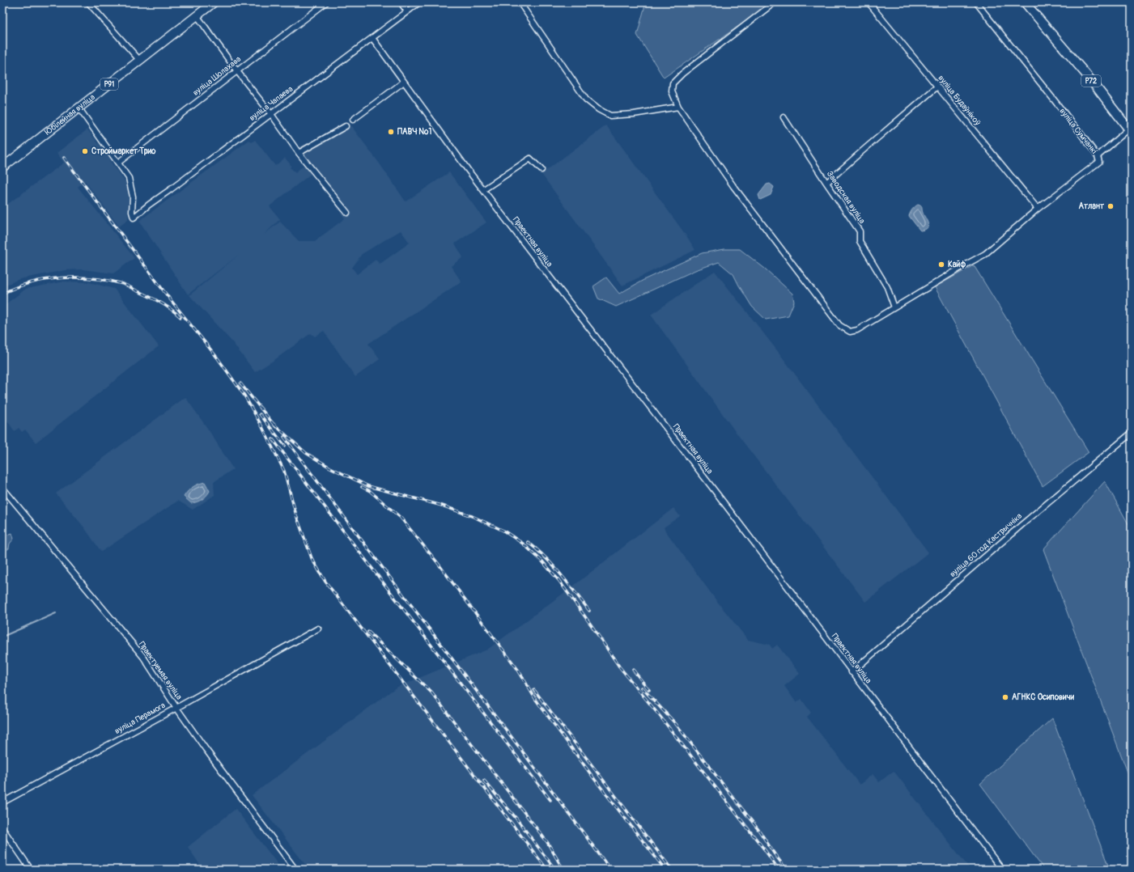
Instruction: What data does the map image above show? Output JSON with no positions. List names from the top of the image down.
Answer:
{
  "streets": {
    "main road": ["Р72", "Р91", "Юбілейная вуліца"],
    "street": [
      "вуліца Шолахава",
      "вуліца Будаўнікоў",
      "вуліца Чапаева",
      "вуліца Сумчанкі",
      "Заводская вуліца",
      "Праектная вуліца",
      "вуліца 60 год Кастрычніка",
      "Праектуемая вуліца",
      "вуліца Перамога"
    ]
  },
  "crossings": [
    ["вуліца Шолахава", "вуліца Чапаева"],
    ["вуліца Будаўнікоў", "вуліца Сумчанкі"],
    ["вуліца Чапаева", "Праектная вуліца"],
    ["вуліца Сумчанкі", "Заводская вуліца"],
    ["Праектная вуліца", "вуліца 60 год Кастрычніка"],
    ["Праектуемая вуліца", "вуліца Перамога"]
  ],
  "places": [
    "ПАВЧ №1",
    "Строймаркет Трио",
    "Атлант",
    "Кайф",
    "АГНКС Осиповичи"
  ]
}
